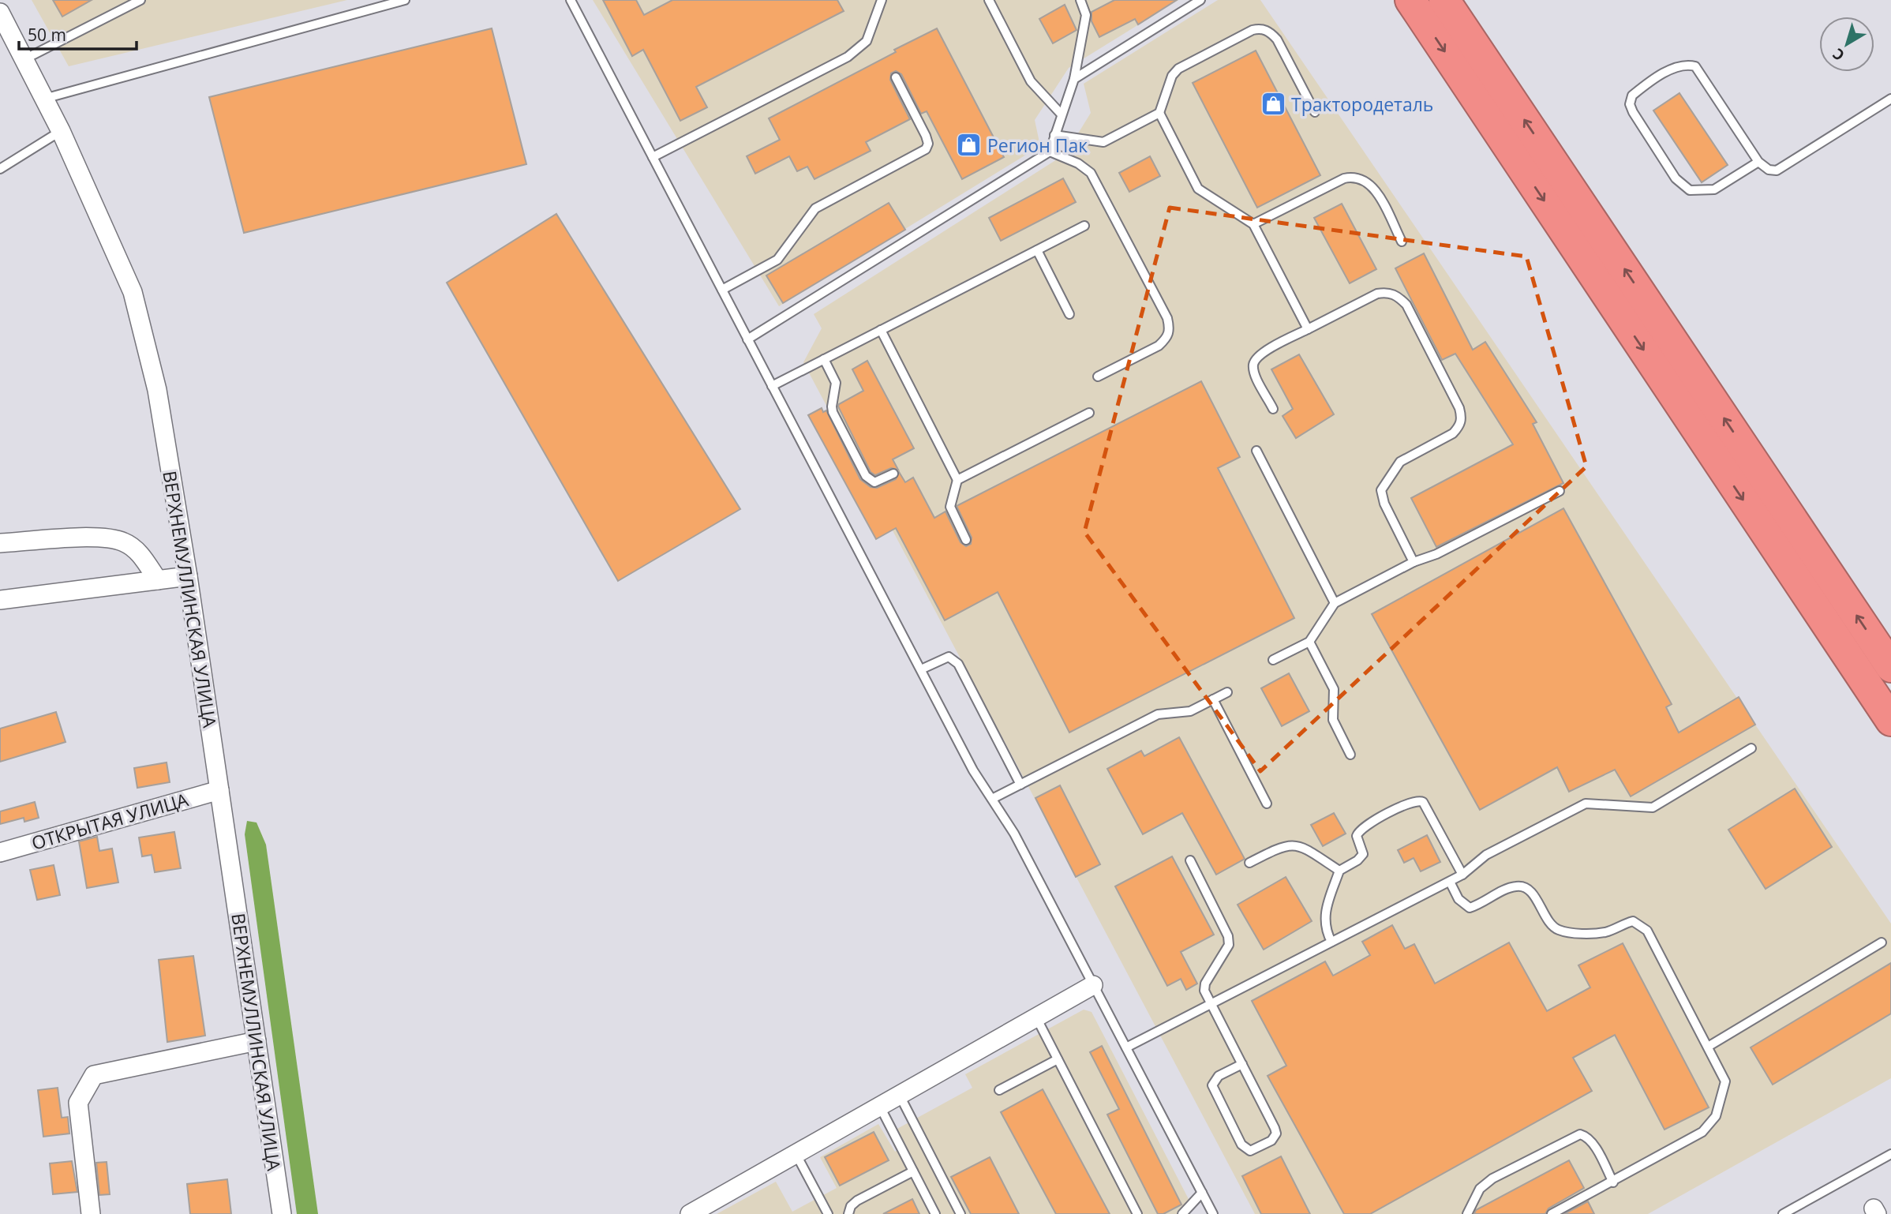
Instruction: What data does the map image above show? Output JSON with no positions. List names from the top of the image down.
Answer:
{
  "streets": {
    "street": ["ВЕРХНЕМУЛЛИНСКАЯ УЛИЦА", "ОТКРЫТАЯ УЛИЦА"]
  },
  "crossings": [
    ["ВЕРХНЕМУЛЛИНСКАЯ УЛИЦА", "ОТКРЫТАЯ УЛИЦА"]
  ],
  "places": {
    "shop": ["Трактородеталь", "Регион Пак"]
  },
  "scale_bar": "50 m",
  "north": "bottom left"
}
